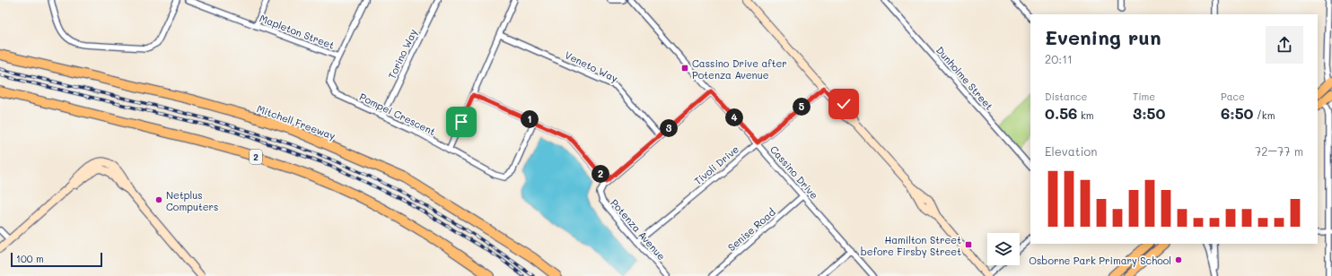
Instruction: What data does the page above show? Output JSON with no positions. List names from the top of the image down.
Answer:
{
  "streets": {
    "highway": ["Mitchell Freeway", "2"],
    "street": [
      "Mapleton Street",
      "Torino Way",
      "Veneto Way",
      "Dunholme Street",
      "Pompei Crescent",
      "Tivoli Drive",
      "Cassino Drive",
      "Potenza Avenue",
      "Senise Road"
    ]
  },
  "crossings": [
    ["Mapleton Street", "Pompei Crescent"],
    ["Torino Way", "Pompei Crescent"],
    ["Veneto Way", "Potenza Avenue"],
    ["Tivoli Drive", "Cassino Drive"],
    ["Tivoli Drive", "Potenza Avenue"],
    ["Cassino Drive", "Potenza Avenue"],
    ["Cassino Drive", "Senise Road"]
  ],
  "places": {
    "transit": ["Cassino Drive after Potenza Avenue", "Hamilton Street before Firsby Street"],
    "other": ["Netplus Computers", "Osborne Park Primary School"]
  },
  "scale_bar": "100 m",
  "page": {
    "heading": ["Evening run", "20:11"],
    "stats": [
      ["Distance", "0.56 km"],
      ["Time", "3:50"],
      ["Pace", "6:50 /km"]
    ],
    "pins": [
      "5",
      "4",
      "1",
      "3",
      "2"
    ],
    "chart": ["Elevation", "72–77 m"],
    "scale": "100 m"
  }
}
